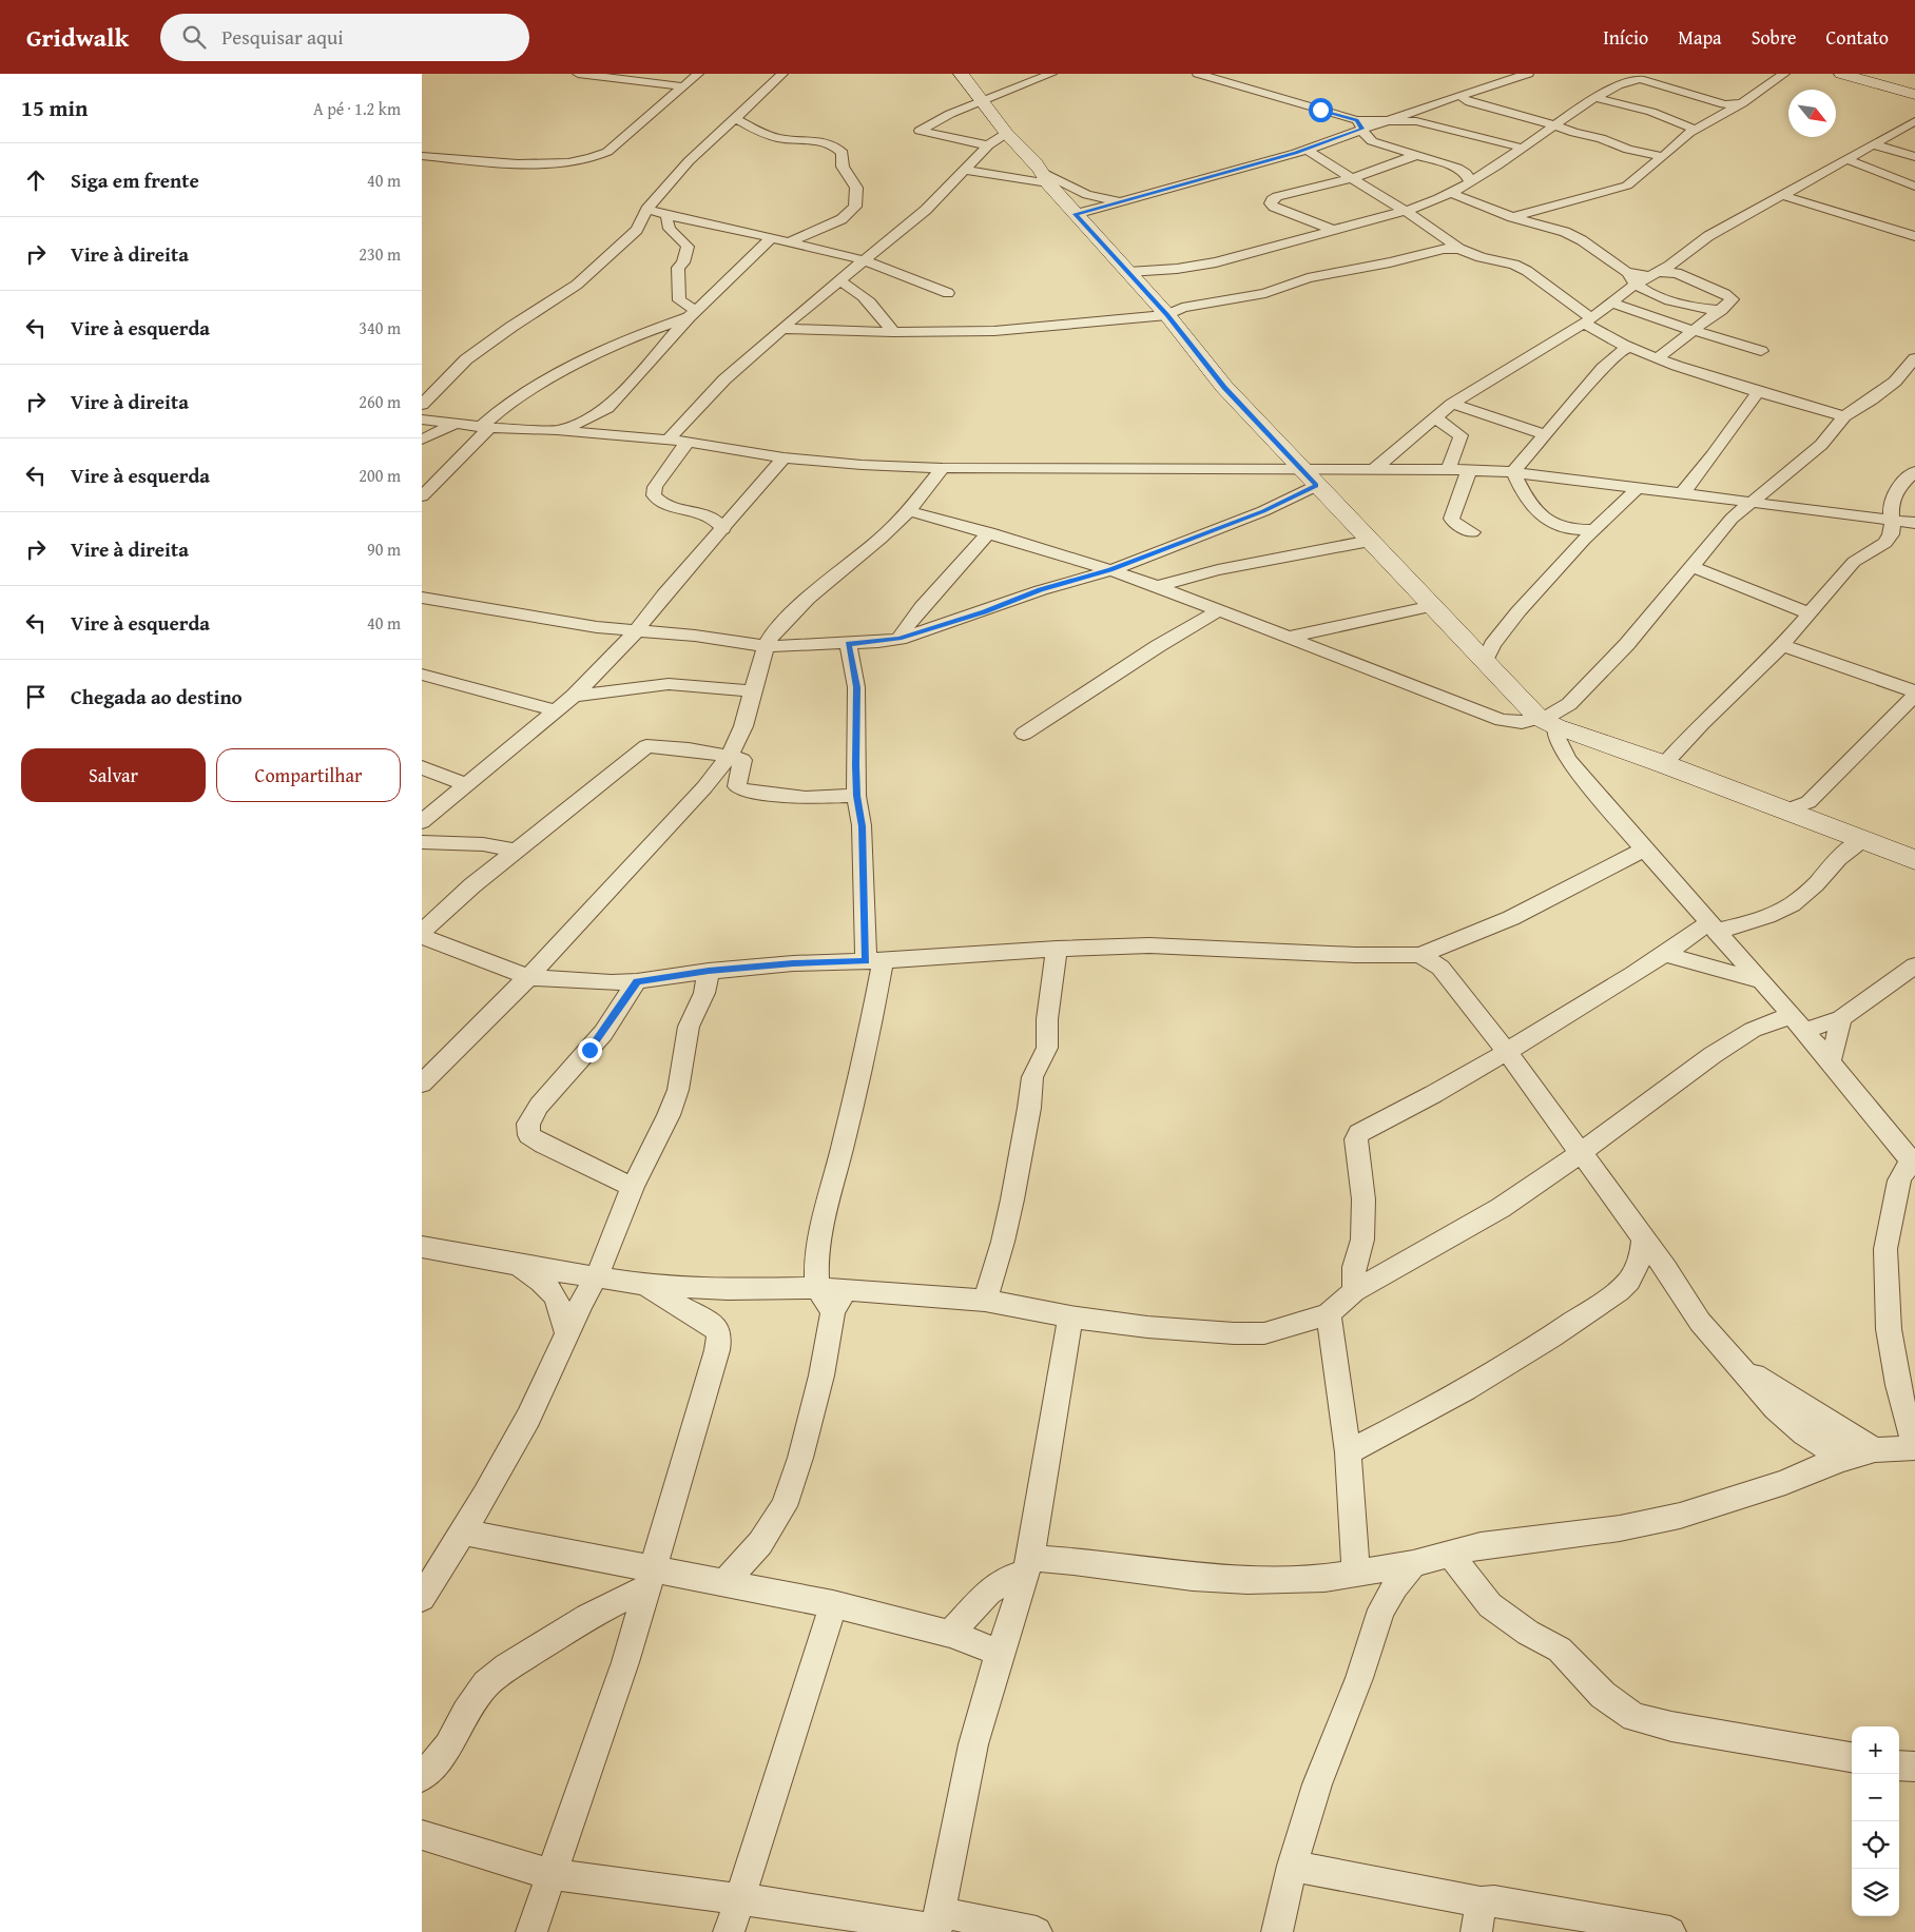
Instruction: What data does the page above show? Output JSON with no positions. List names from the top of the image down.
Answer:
{
  "north": "bottom right",
  "page": {
    "header": "Gridwalk",
    "search": "Pesquisar aqui",
    "nav": [
      "Início",
      "Mapa",
      "Sobre",
      "Contato"
    ],
    "heading": ["15 min", "A pé · 1.2 km"],
    "list": [
      ["Siga em frente", "40 m"],
      ["Vire à direita", "230 m"],
      ["Vire à esquerda", "340 m"],
      ["Vire à direita", "260 m"],
      ["Vire à esquerda", "200 m"],
      ["Vire à direita", "90 m"],
      ["Vire à esquerda", "40 m"],
      "Chegada ao destino"
    ],
    "buttons": ["Salvar", "Compartilhar"],
    "map_buttons": ["+", "−"]
  }
}
